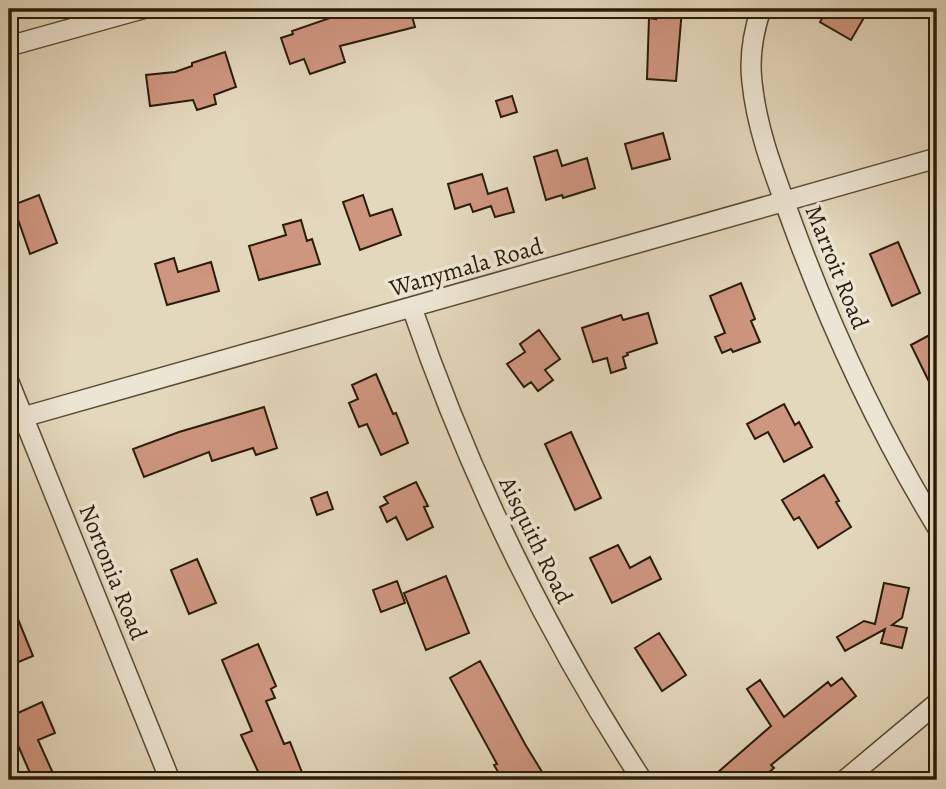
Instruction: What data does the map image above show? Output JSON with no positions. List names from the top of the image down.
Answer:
{
  "streets": {
    "street": [
      "Wanymala Road",
      "Marroit Road",
      "Aisquith Road",
      "Nortonia Road"
    ]
  },
  "crossings": [
    ["Wanymala Road", "Marroit Road"],
    ["Wanymala Road", "Aisquith Road"],
    ["Wanymala Road", "Nortonia Road"]
  ]
}
